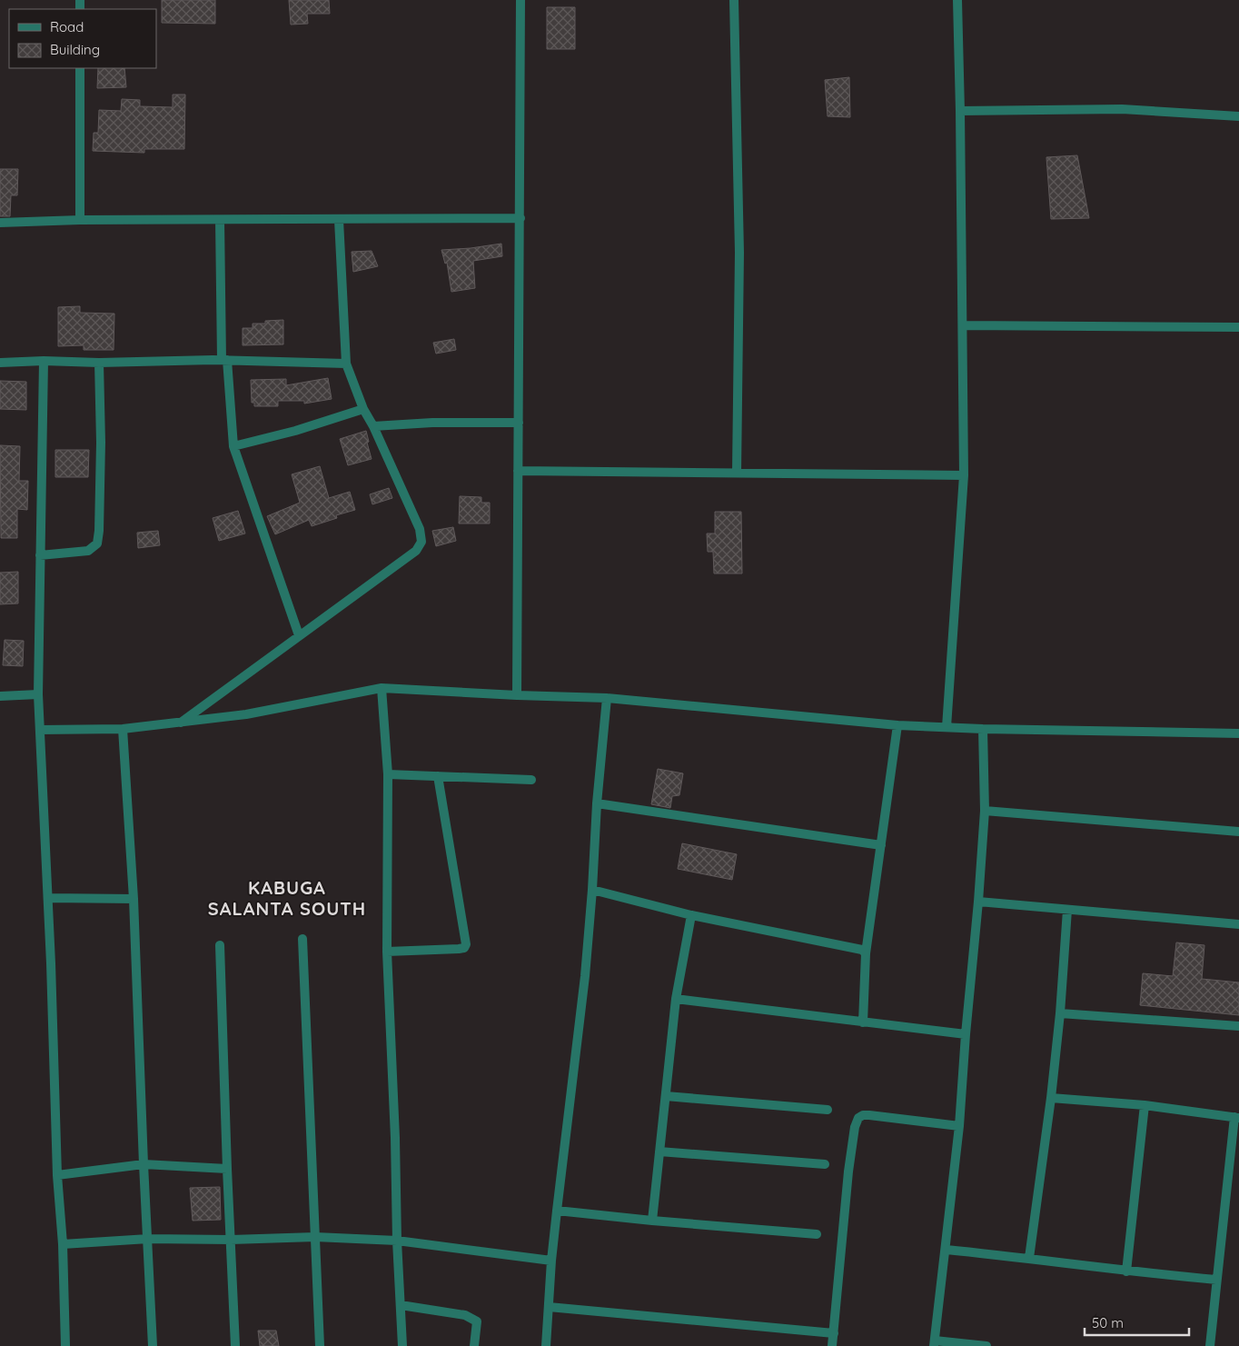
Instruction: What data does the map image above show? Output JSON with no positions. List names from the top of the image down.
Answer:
{
  "districts": ["KABUGA SALANTA SOUTH"],
  "legend": ["Road", "Building"],
  "scale_bar": "50 m"
}
